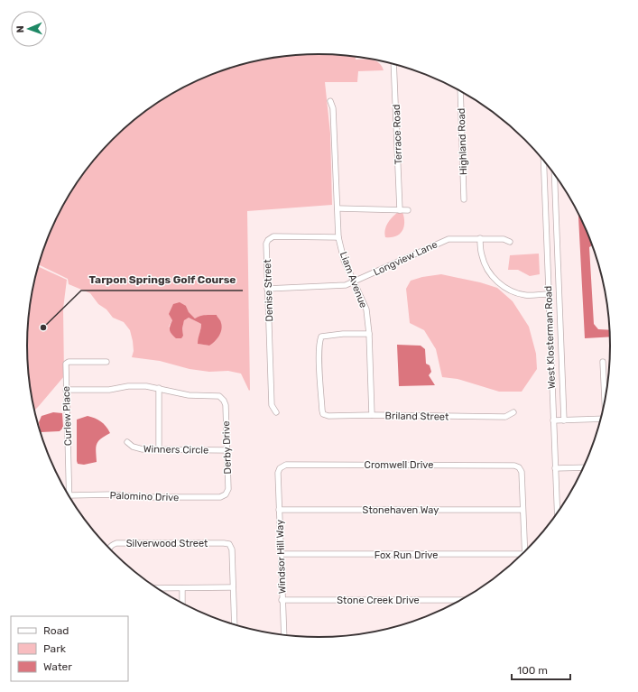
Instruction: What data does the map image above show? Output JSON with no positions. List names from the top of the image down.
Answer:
{
  "streets": {
    "street": [
      "Terrace Road",
      "Highland Road",
      "Longview Lane",
      "Liam Avenue",
      "Denise Street",
      "West Klosterman Road",
      "Curlew Place",
      "Briland Street",
      "Derby Drive",
      "Winners Circle",
      "Cromwell Drive",
      "Palomino Drive",
      "Stonehaven Way",
      "Silverwood Street",
      "Fox Run Drive",
      "Windsor Hill Way",
      "Stone Creek Drive"
    ]
  },
  "crossings": [
    ["Longview Lane", "Liam Avenue"],
    ["Longview Lane", "Denise Street"],
    ["Liam Avenue", "Denise Street"],
    ["Liam Avenue", "Briland Street"],
    ["Curlew Place", "Palomino Drive"],
    ["Derby Drive", "Winners Circle"],
    ["Derby Drive", "Palomino Drive"],
    ["Cromwell Drive", "Stonehaven Way"],
    ["Cromwell Drive", "Windsor Hill Way"],
    ["Stonehaven Way", "Windsor Hill Way"],
    ["Fox Run Drive", "Windsor Hill Way"],
    ["Windsor Hill Way", "Stone Creek Drive"]
  ],
  "places": ["Tarpon Springs Golf Course"],
  "legend": ["Road", "Park", "Water"],
  "scale_bar": "100 m",
  "north": "left"
}
